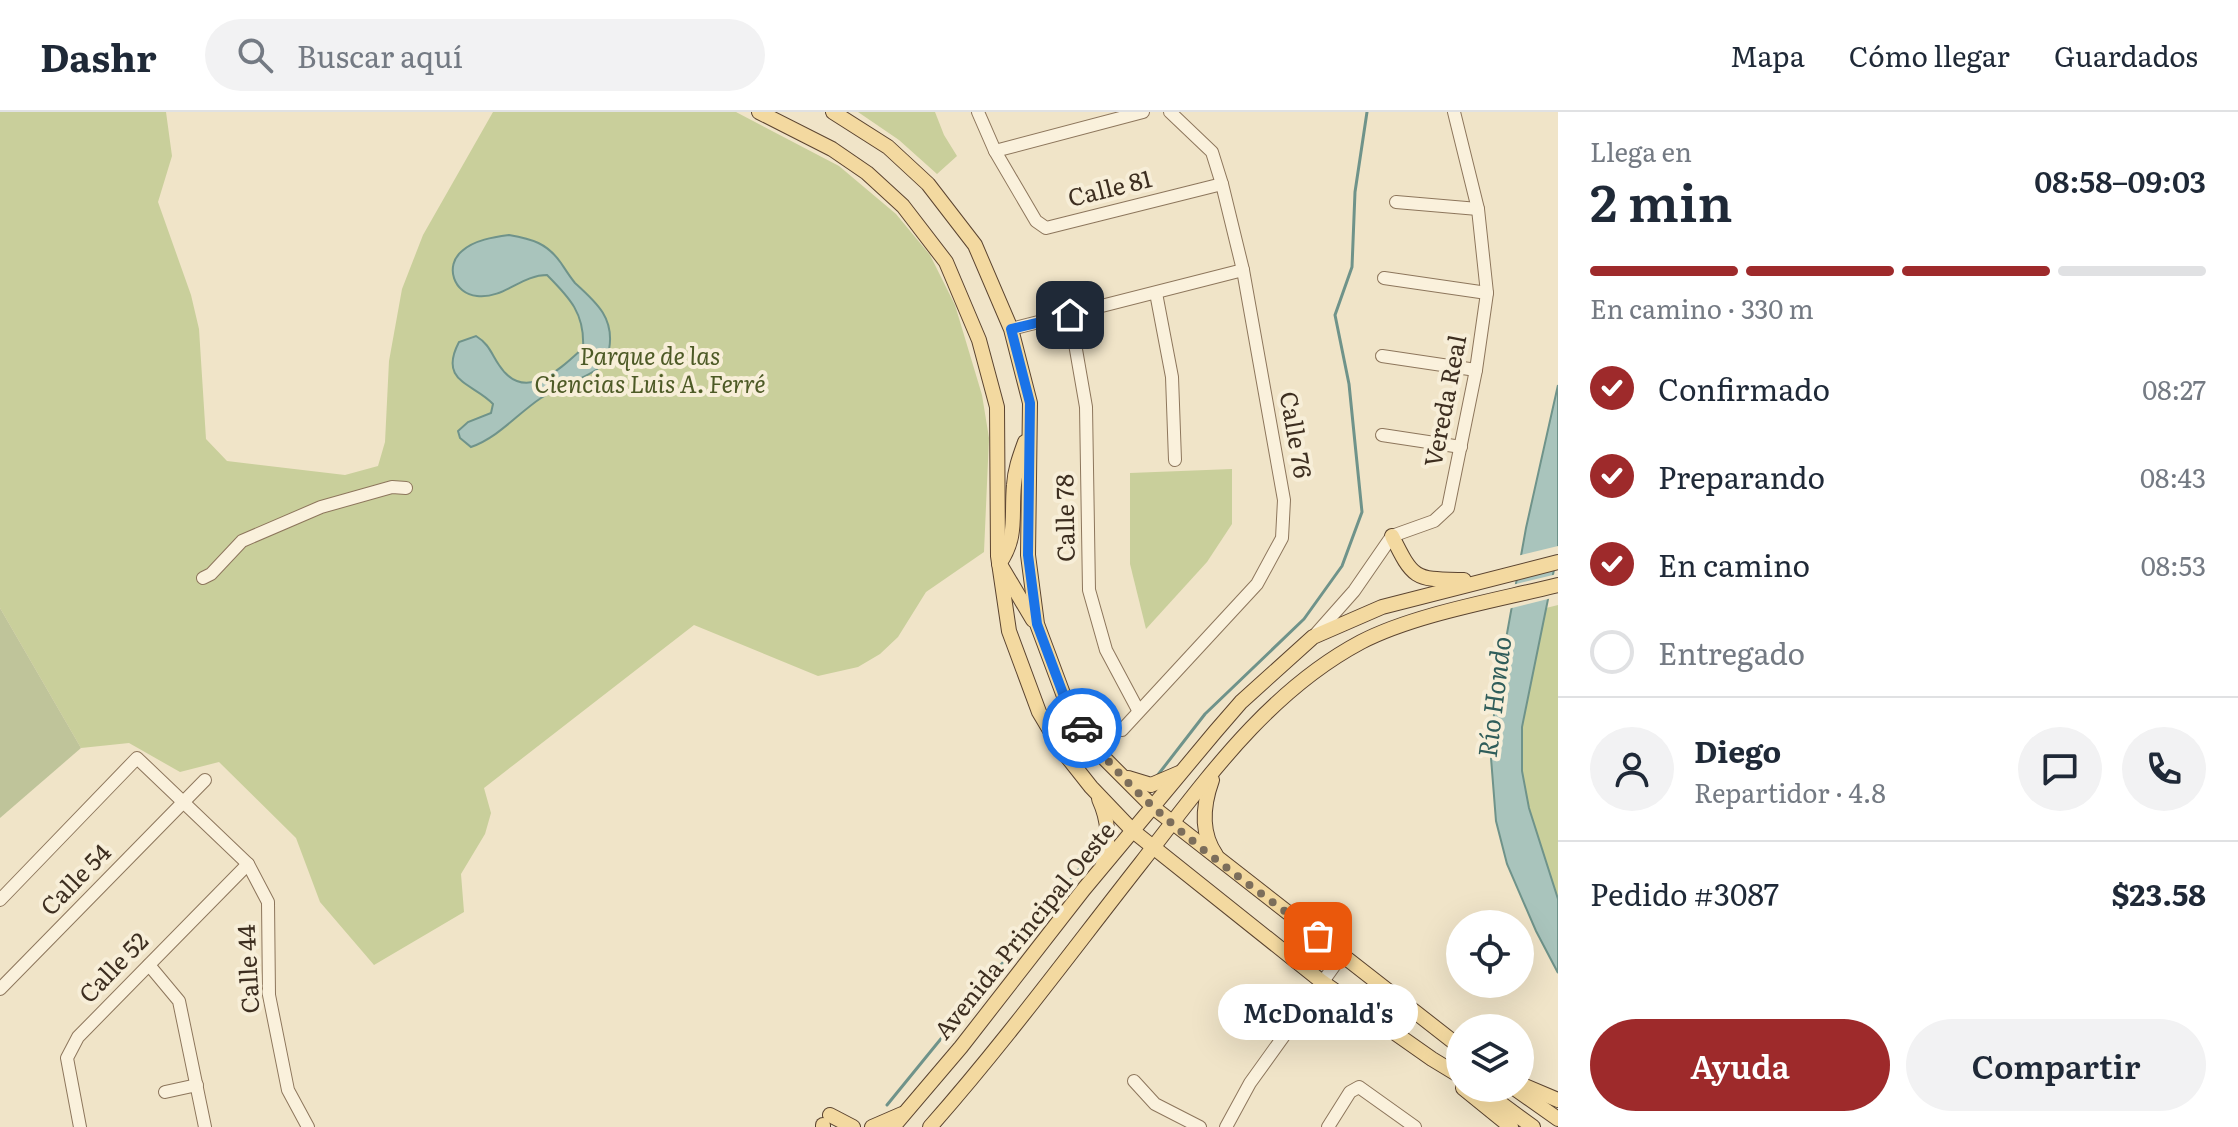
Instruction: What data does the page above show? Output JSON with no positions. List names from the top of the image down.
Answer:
{
  "streets": {
    "main road": ["Avenida Principal Oeste"],
    "street": [
      "Calle 81",
      "Vereda Real",
      "Calle 76",
      "Calle 78",
      "Calle 54",
      "Calle 52",
      "Calle 44"
    ]
  },
  "crossings": [
    ["Calle 81", "Calle 76"],
    ["Calle 76", "Calle 78"],
    ["Calle 54", "Calle 44"],
    ["Calle 52", "Calle 44"]
  ],
  "water": ["Río Hondo"],
  "parks": ["Parque de las Ciencias Luis A. Ferré"],
  "places": ["McDonald's"],
  "page": {
    "header": "Dashr",
    "search": "Buscar aquí",
    "nav": ["Mapa", "Cómo llegar", "Guardados"],
    "heading": ["2 min", "Llega en", "08:58–09:03"],
    "panel": [
      "Diego",
      "Repartidor · 4.8",
      "Pedido #3087",
      "$23.58"
    ],
    "bar": "En camino · 330 m",
    "list": [
      ["Confirmado", "08:27"],
      ["Preparando", "08:43"],
      ["En camino", "08:53"],
      "Entregado"
    ],
    "bubble": "McDonald's",
    "buttons": ["Ayuda", "Compartir"]
  }
}
